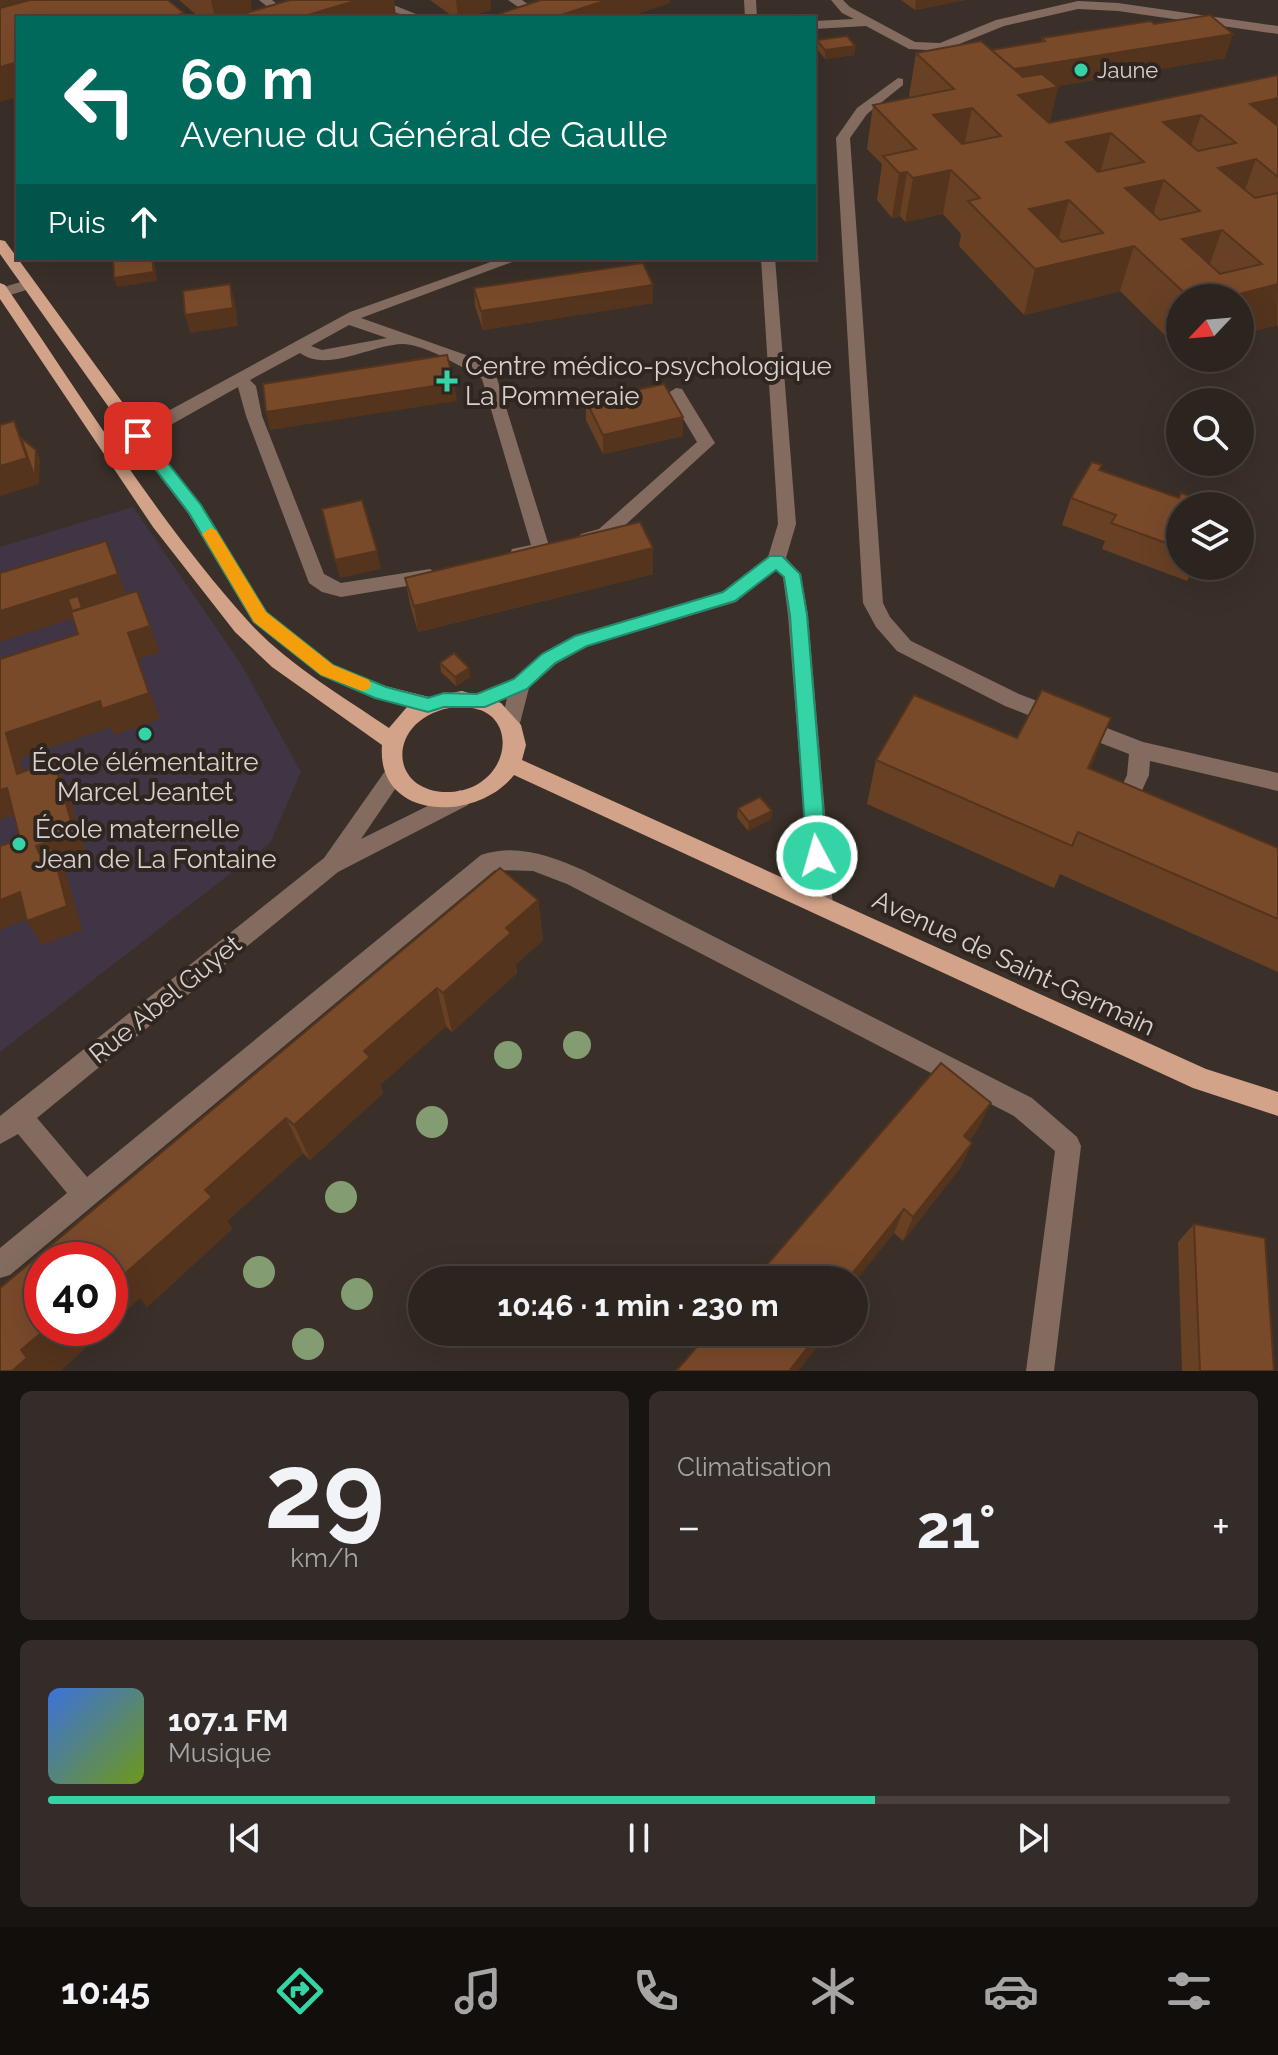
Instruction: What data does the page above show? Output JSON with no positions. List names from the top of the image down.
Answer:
{
  "streets": {
    "main road": ["Avenue de Saint-Germain"],
    "street": ["Rue Abel Guyet"]
  },
  "crossings": [
    ["Avenue de Saint-Germain", "Rue Abel Guyet"]
  ],
  "places": {
    "other": ["Jaune", "École élémentaitre Marcel Jeantet", "École maternelle Jean de La Fontaine"],
    "health": ["Centre médico-psychologique La Pommeraie"]
  },
  "north": "bottom left",
  "page": {
    "turn": ["60 m", "Avenue du Général de Gaulle"],
    "then": "Puis",
    "limit": "40",
    "trip": "10:46 · 1 min · 230 m",
    "tile": [
      ["29", "km/h"],
      "Climatisation"
    ],
    "heat": ["−", "21°", "+"],
    "song": ["107.1 FM", "Musique"],
    "tabs": "10:45"
  }
}
